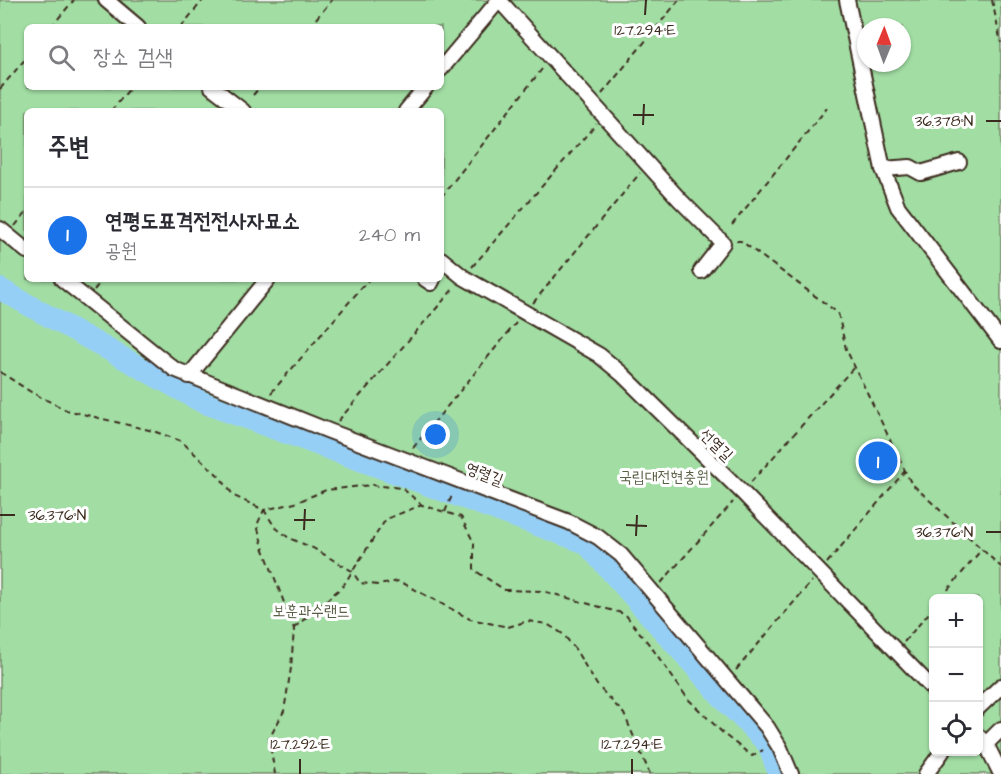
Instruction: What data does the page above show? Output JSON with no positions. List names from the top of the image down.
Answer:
{
  "streets": {
    "lane": ["선열길", "영렬길"]
  },
  "parks": ["국립대전현충원", "보훈과수랜드"],
  "north": "top",
  "page": {
    "search": "장소 검색",
    "heading": "주변",
    "list": [
      {
        "mark": "1",
        "name": "연평도표격전전사자묘소",
        "note": "공원",
        "value": "240 m"
      }
    ],
    "pins": "1",
    "map_buttons": ["+", "−"]
  },
  "coordinates": [
    "127.294°E",
    "36.378°N",
    "36.376°N",
    "127.292°E"
  ]
}
